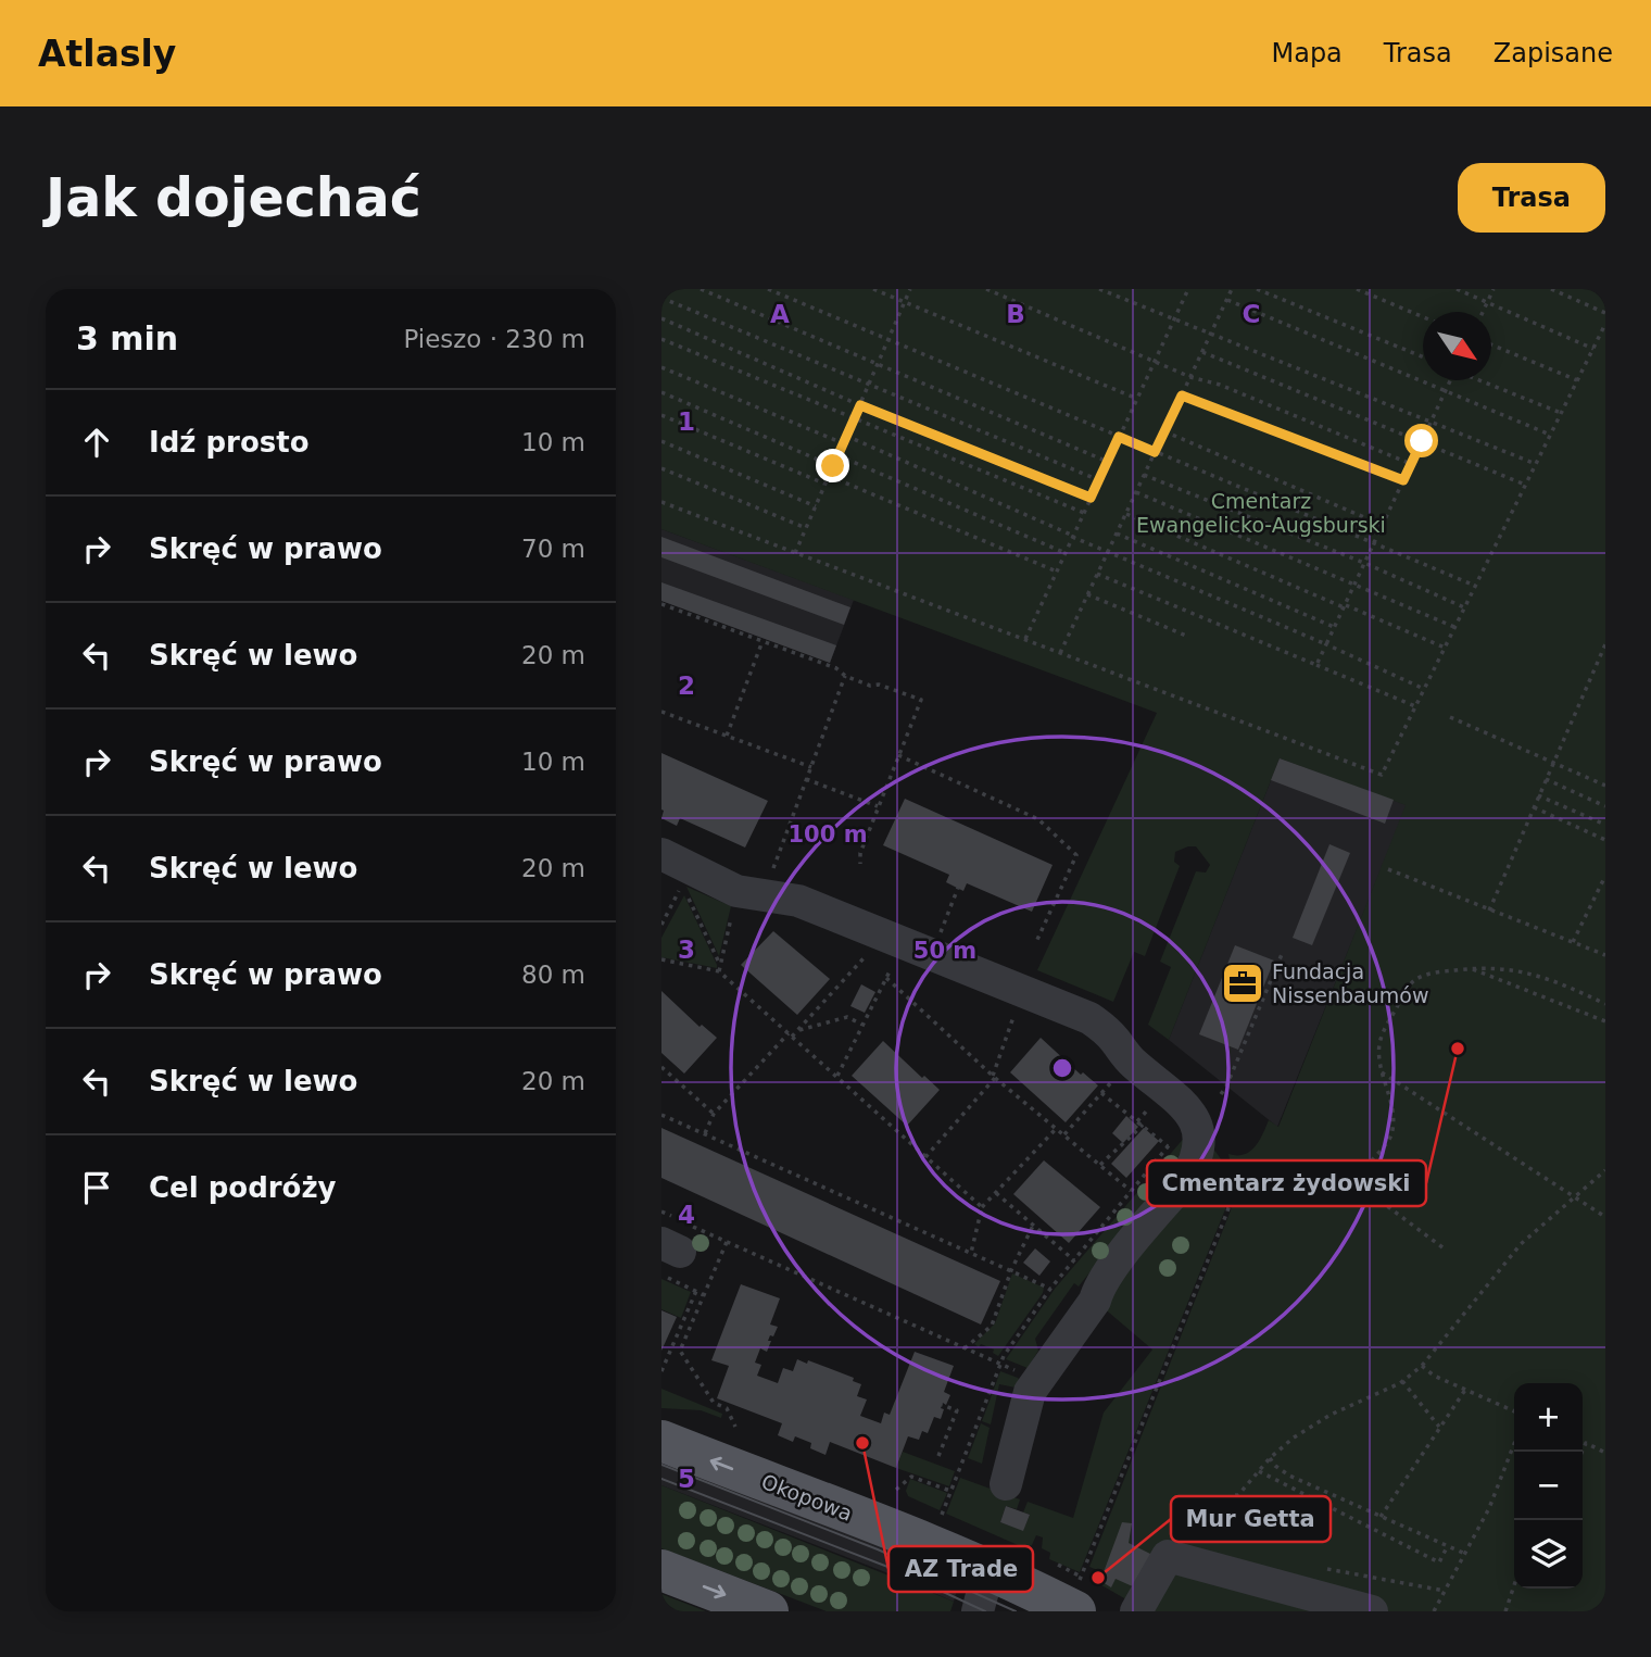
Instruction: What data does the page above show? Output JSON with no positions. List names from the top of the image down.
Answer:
{
  "streets": {
    "main road": ["Okopowa"]
  },
  "parks": ["Cmentarz Ewangelicko-Augsburski"],
  "places": {
    "office": ["Fundacja Nissenbaumów"],
    "other": ["Cmentarz żydowski", "AZ Trade", "Mur Getta"]
  },
  "north": "bottom right",
  "page": {
    "header": "Atlasly",
    "nav": ["Mapa", "Trasa", "Zapisane"],
    "buttons": "Trasa",
    "title": "Jak dojechać",
    "heading": ["3 min", "Pieszo · 230 m"],
    "list": [
      ["Idź prosto", "10 m"],
      ["Skręć w prawo", "70 m"],
      ["Skręć w lewo", "20 m"],
      ["Skręć w prawo", "10 m"],
      ["Skręć w lewo", "20 m"],
      ["Skręć w prawo", "80 m"],
      ["Skręć w lewo", "20 m"],
      "Cel podróży"
    ],
    "map_buttons": ["+", "−"]
  },
  "grid": {
    "columns": ["A", "B", "C"],
    "rows": [
      "1",
      "2",
      "3",
      "4",
      "5"
    ]
  },
  "rings": ["100 m", "50 m"]
}
